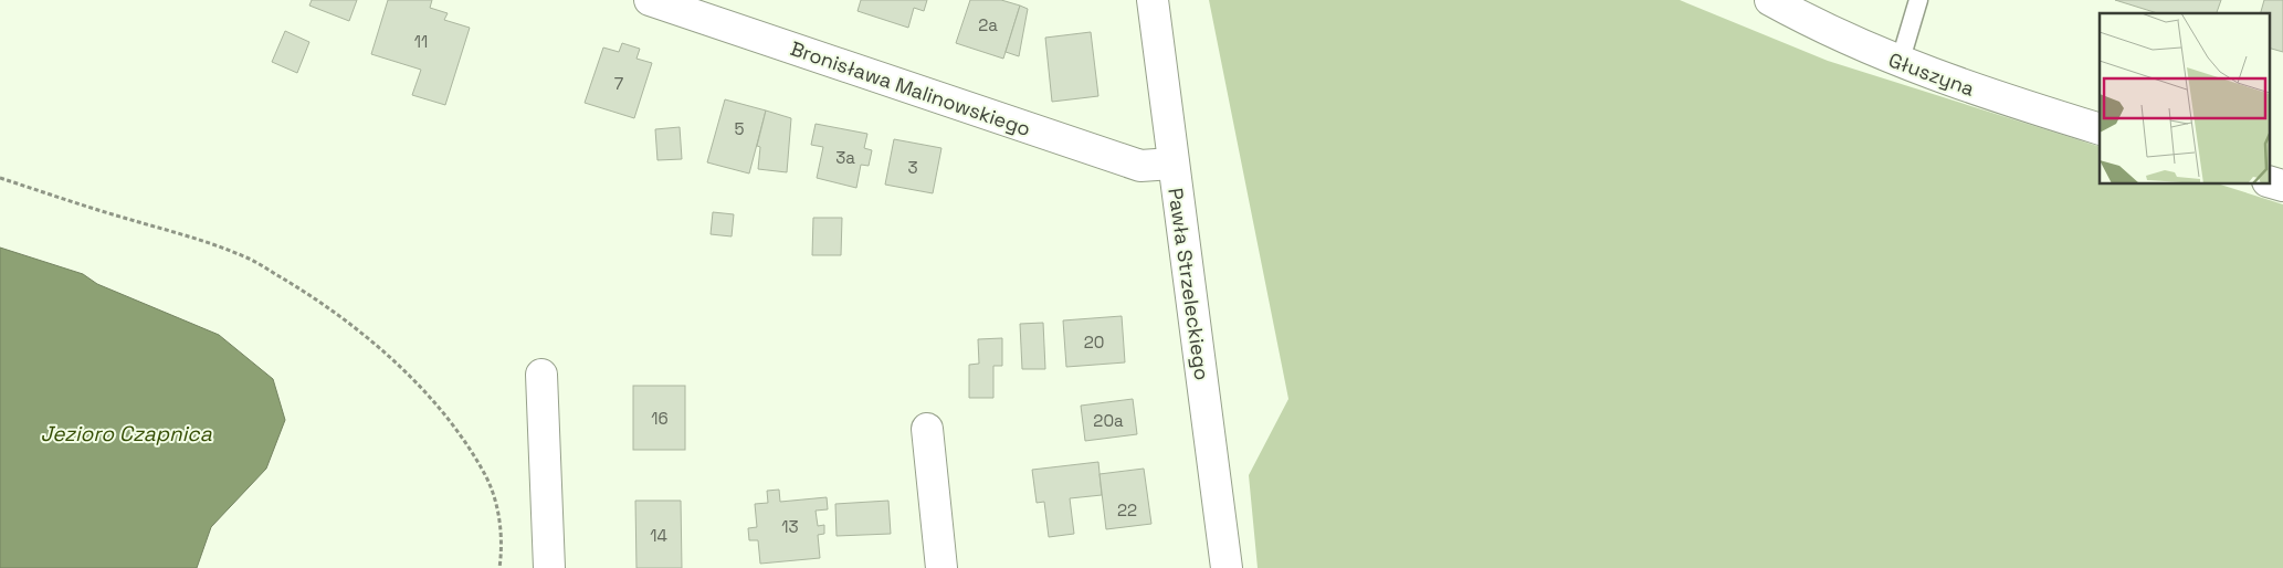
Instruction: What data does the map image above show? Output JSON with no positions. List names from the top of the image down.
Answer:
{
  "streets": {
    "street": ["Głuszyna", "Bronisława Malinowskiego", "Pawła Strzeleckiego"]
  },
  "crossings": [
    ["Bronisława Malinowskiego", "Pawła Strzeleckiego"]
  ],
  "water": ["Jezioro Czapnica"],
  "house_numbers": [
    "2a",
    "11",
    "7",
    "5",
    "3a",
    "3",
    "20",
    "16",
    "20a",
    "22",
    "13",
    "14"
  ]
}
